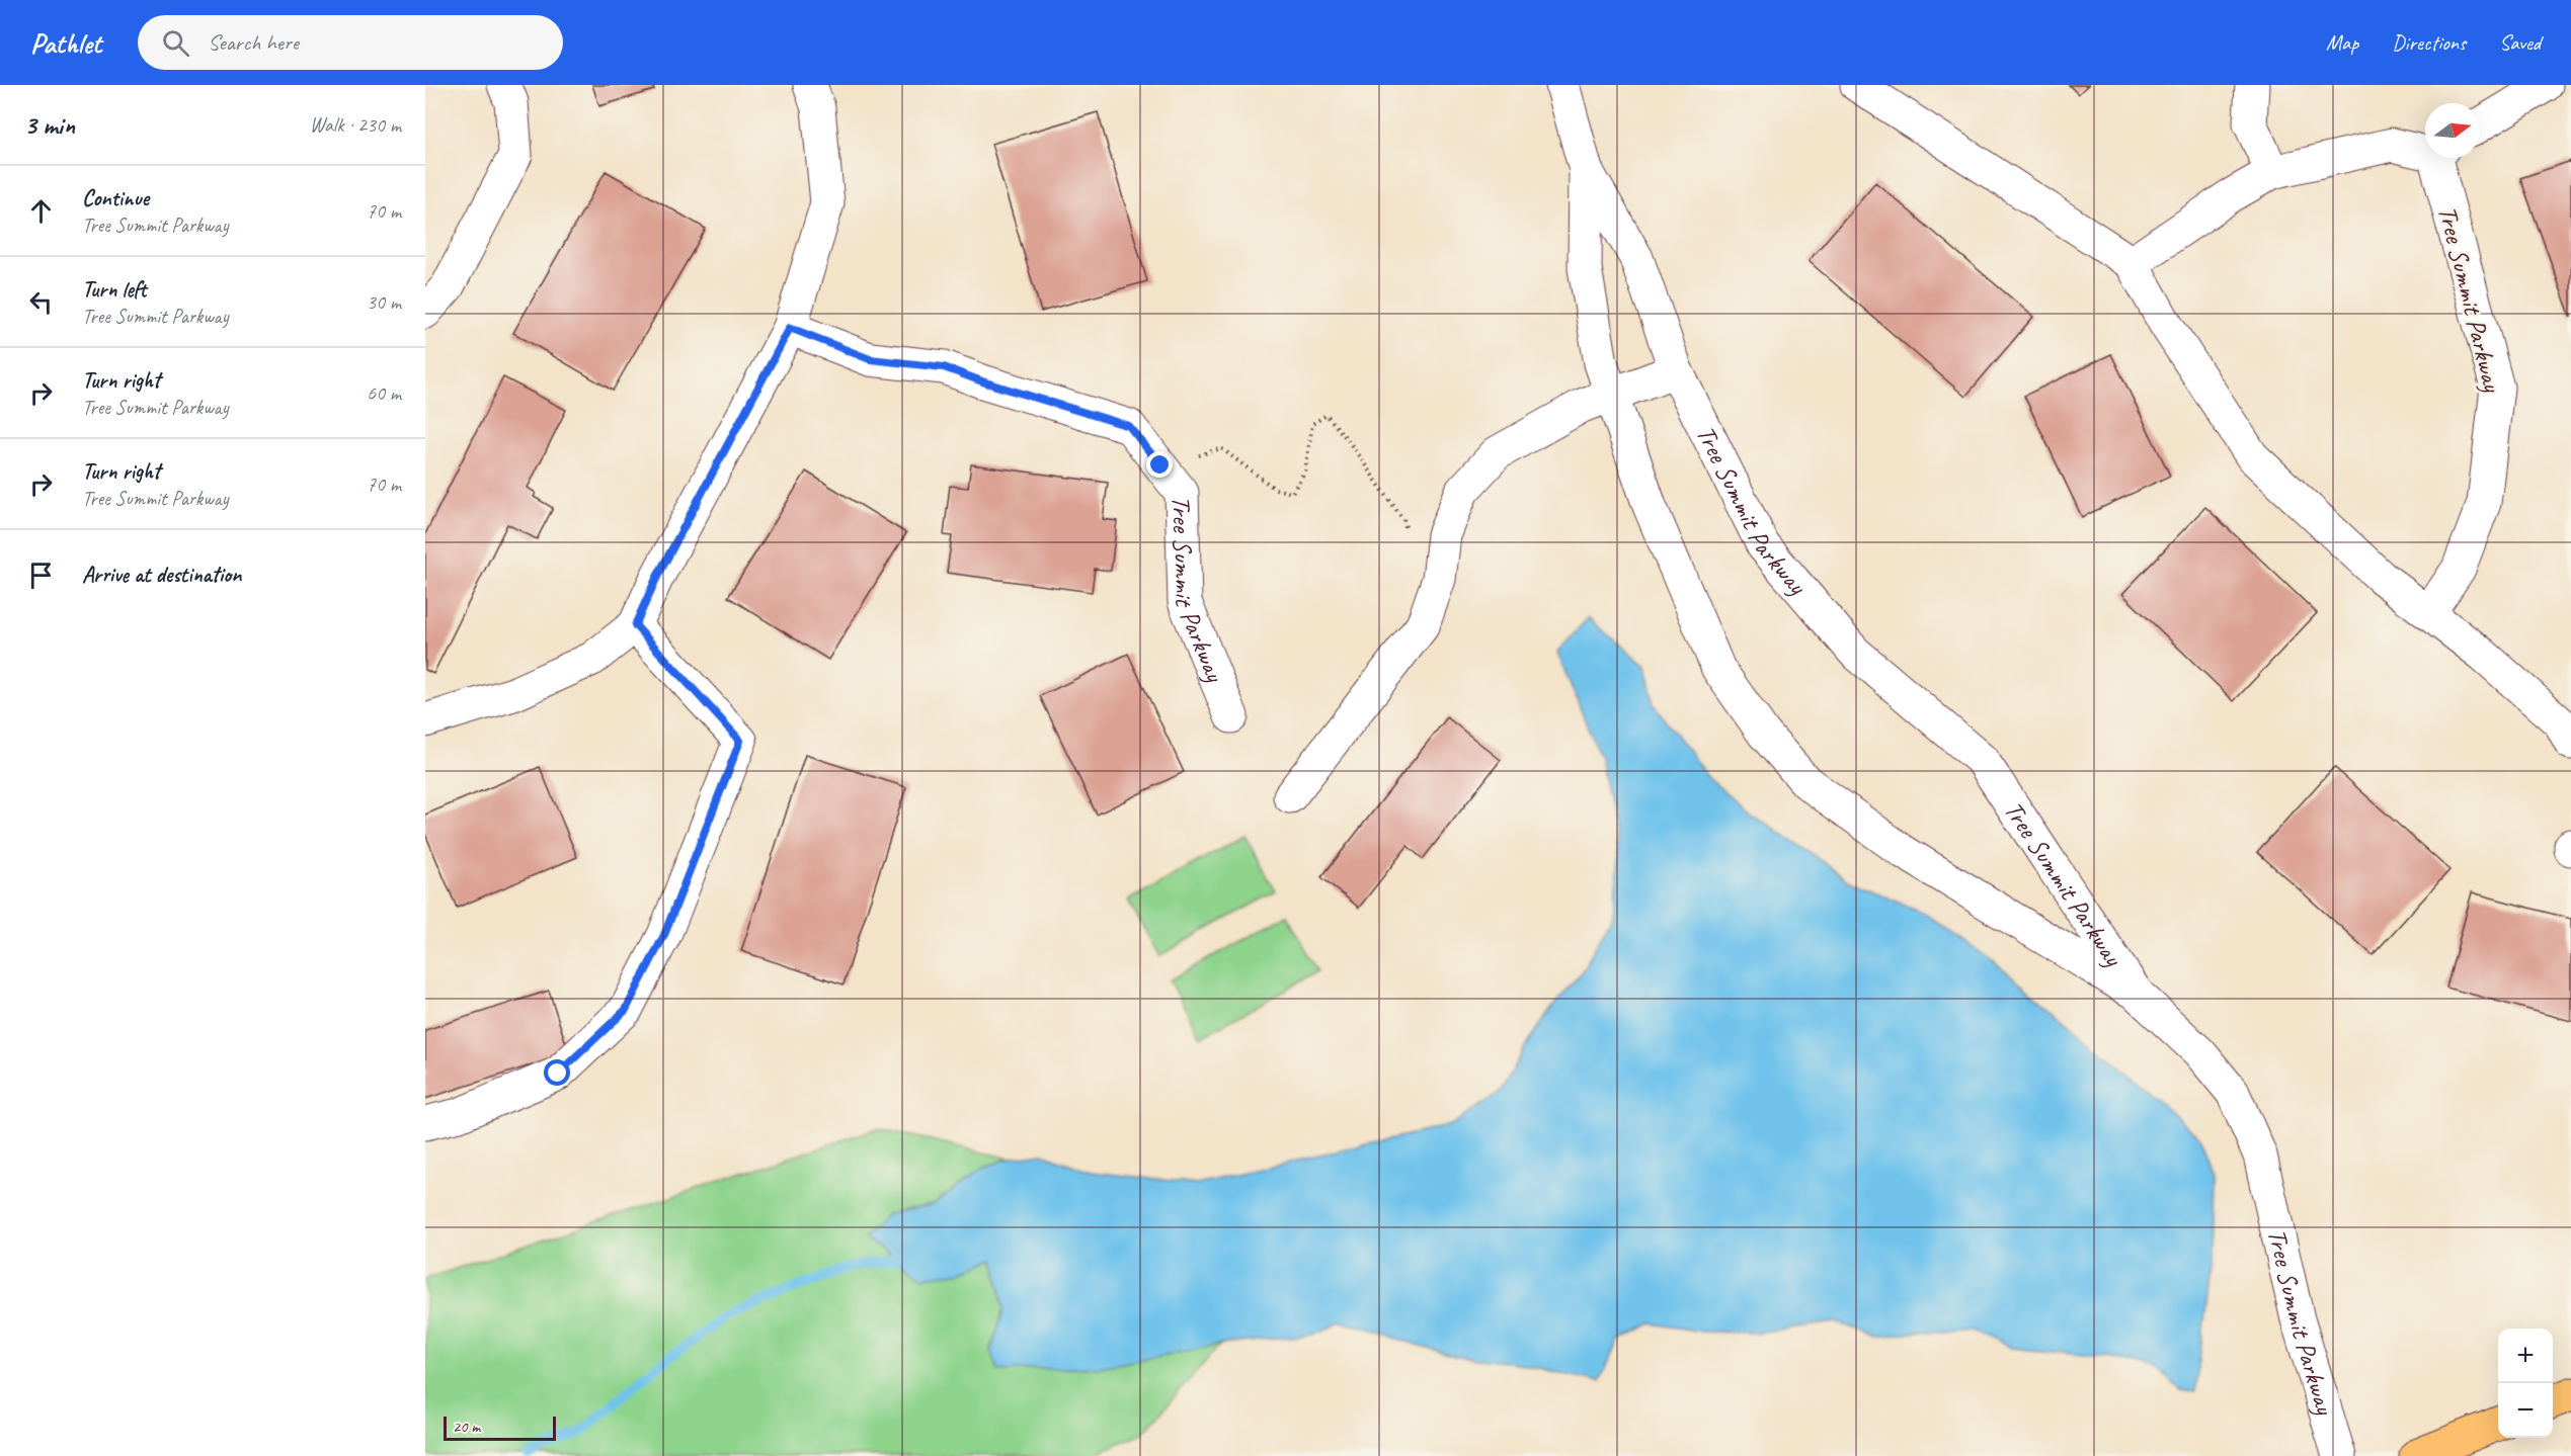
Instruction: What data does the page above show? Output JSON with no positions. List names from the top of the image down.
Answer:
{
  "streets": {
    "street": ["Tree Summit Parkway"]
  },
  "scale_bar": "20 m",
  "north": "right",
  "page": {
    "header": "Pathlet",
    "search": "Search here",
    "nav": ["Map", "Directions", "Saved"],
    "heading": ["3 min", "Walk · 230 m"],
    "list": [
      ["Continue", "Tree Summit Parkway", "70 m"],
      ["Turn left", "Tree Summit Parkway", "30 m"],
      ["Turn right", "Tree Summit Parkway", "60 m"],
      ["Turn right", "Tree Summit Parkway", "70 m"],
      "Arrive at destination"
    ],
    "map_buttons": ["+", "−"],
    "scale": "20 m"
  }
}
